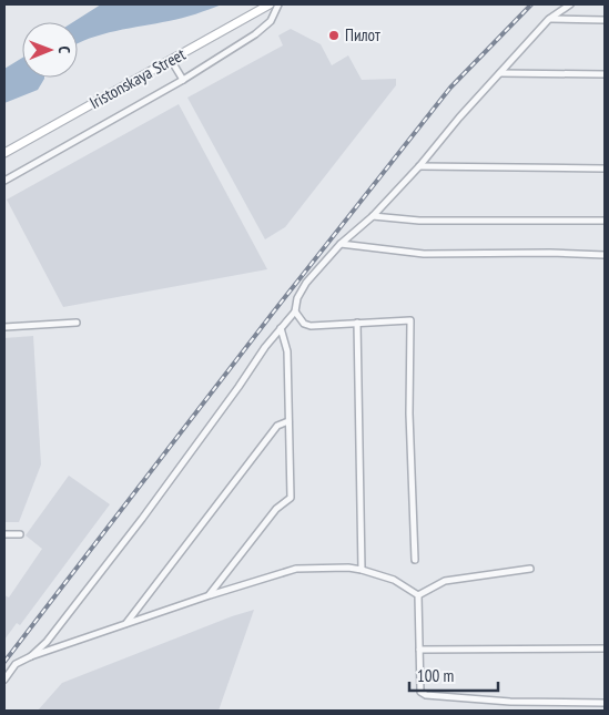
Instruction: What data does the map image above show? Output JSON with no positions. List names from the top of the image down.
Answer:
{
  "streets": {
    "main road": ["Iristonskaya Street"]
  },
  "places": ["Пилот"],
  "scale_bar": "100 m",
  "north": "right"
}
